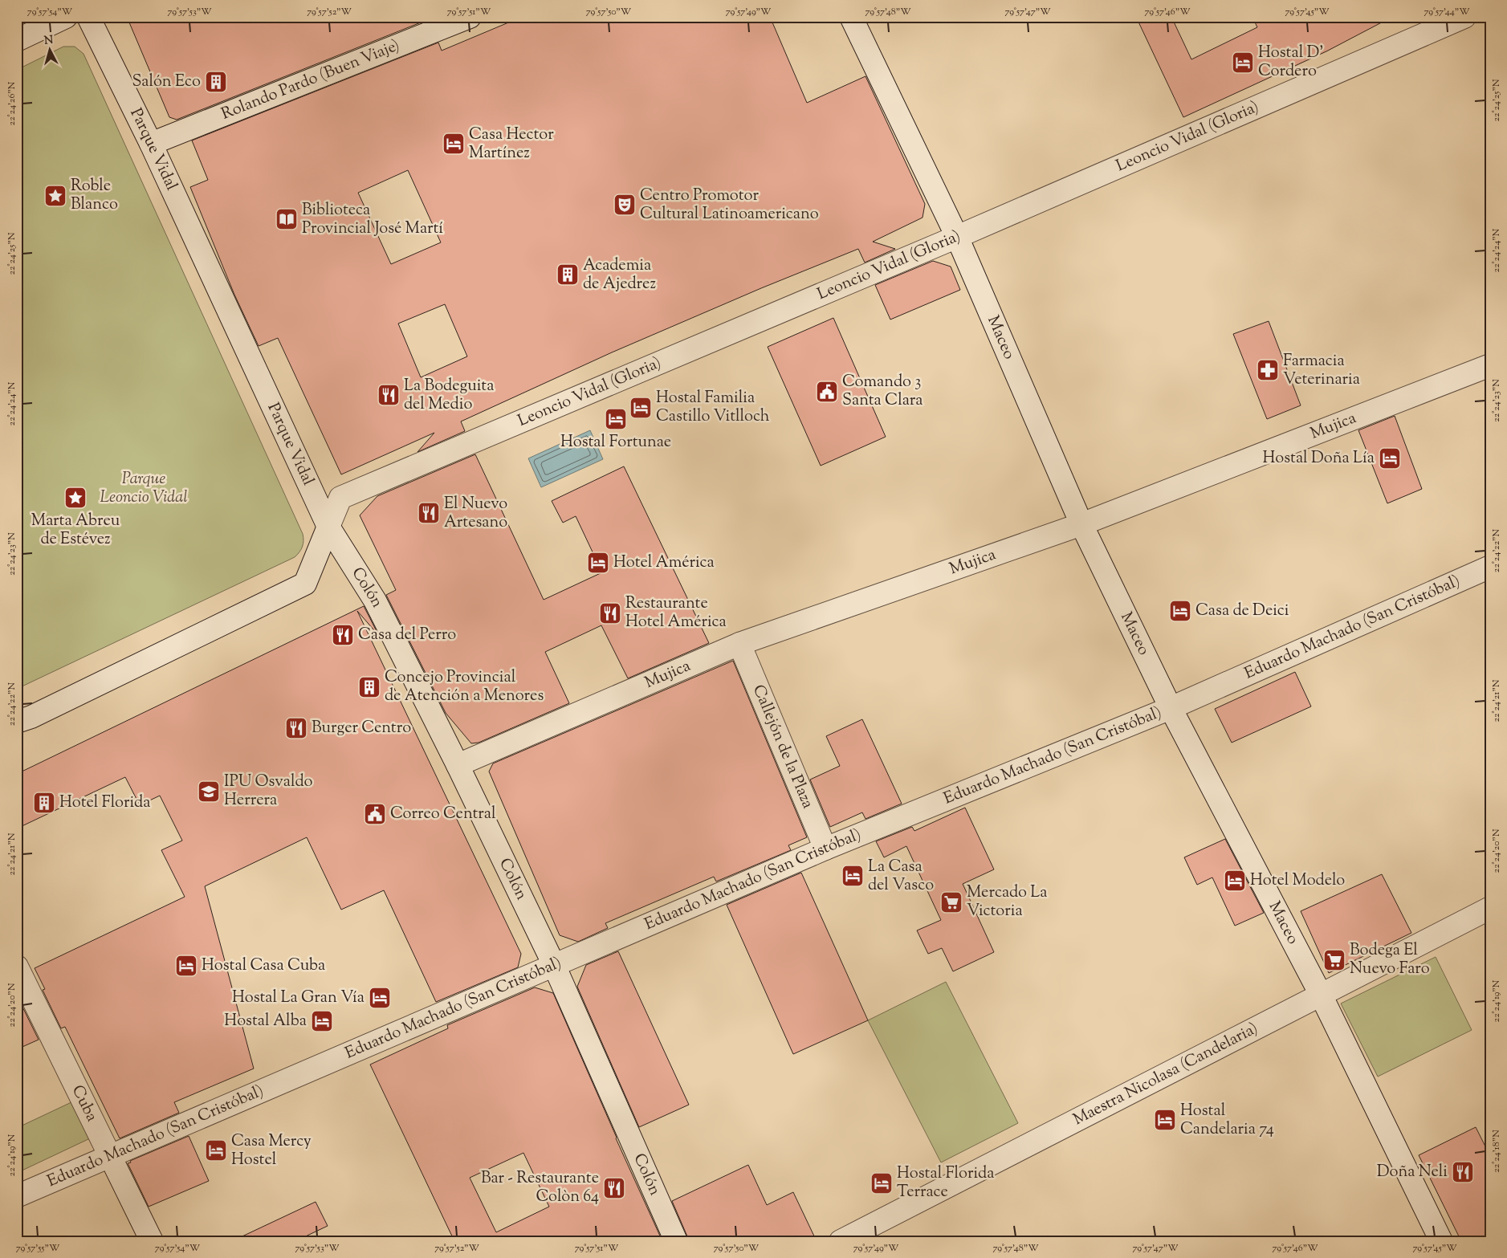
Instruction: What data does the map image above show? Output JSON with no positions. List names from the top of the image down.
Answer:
{
  "streets": {
    "street": [
      "Rolando Pardo (Buen Viaje)",
      "Leoncio Vidal (Gloria)",
      "Parque Vidal",
      "Maceo",
      "Mujica",
      "Colón",
      "Eduardo Machado (San Cristóbal)",
      "Callejón de la Plaza",
      "Maestra Nicolasa (Candelaria)",
      "Cuba"
    ]
  },
  "crossings": [
    ["Rolando Pardo (Buen Viaje)", "Parque Vidal"],
    ["Leoncio Vidal (Gloria)", "Parque Vidal"],
    ["Leoncio Vidal (Gloria)", "Maceo"],
    ["Leoncio Vidal (Gloria)", "Colón"],
    ["Parque Vidal", "Colón"],
    ["Maceo", "Mujica"],
    ["Maceo", "Eduardo Machado (San Cristóbal)"],
    ["Maceo", "Maestra Nicolasa (Candelaria)"],
    ["Mujica", "Colón"],
    ["Mujica", "Callejón de la Plaza"],
    ["Colón", "Eduardo Machado (San Cristóbal)"],
    ["Eduardo Machado (San Cristóbal)", "Callejón de la Plaza"],
    ["Eduardo Machado (San Cristóbal)", "Cuba"]
  ],
  "parks": ["Parque Leoncio Vidal"],
  "places": {
    "hotel": [
      "Hostal D' Cordero",
      "Casa Hector Martínez",
      "Hostal Familia Castillo Vitlloch",
      "Hostal Fortunae",
      "Hostal Doña Lía",
      "Hotel América",
      "Casa de Deici",
      "La Casa del Vasco",
      "Hotel Modelo",
      "Hostal Casa Cuba",
      "Hostal La Gran Vía",
      "Hostal Alba",
      "Hostal Candelaria 74",
      "Casa Mercy Hostel",
      "Hostal Florida Terrace"
    ],
    "building": [
      "Salón Eco",
      "Academia de Ajedrez",
      "Concejo Provincial de Atención a Menores",
      "Hotel Florida"
    ],
    "place": ["Roble Blanco", "Marta Abreu de Estévez"],
    "theatre": ["Centro Promotor Cultural Latinoamericano"],
    "library": ["Biblioteca Provincial José Martí"],
    "pharmacy": ["Farmacia Veterinaria"],
    "public building": ["Comando 3 Santa Clara", "Correo Central"],
    "restaurant": [
      "La Bodeguita del Medio",
      "El Nuevo Artesano",
      "Restaurante Hotel América",
      "Casa del Perro",
      "Burger Centro",
      "Doña Neli",
      "Bar - Restaurante Colòn 64"
    ],
    "school or university": ["IPU Osvaldo Herrera"],
    "supermarket": ["Mercado La Victoria", "Bodega El Nuevo Faro"]
  },
  "north": "top",
  "coordinates": [
    "79°57'54\"W",
    "79°57'53\"W",
    "79°57'52\"W",
    "79°57'51\"W",
    "79°57'50\"W",
    "79°57'49\"W",
    "79°57'48\"W",
    "79°57'47\"W",
    "79°57'46\"W",
    "79°57'45\"W",
    "79°57'44\"W",
    "22°24'25\"N",
    "22°24'26\"N",
    "22°24'24\"N",
    "22°24'23\"N",
    "22°24'22\"N",
    "22°24'21\"N",
    "22°24'20\"N",
    "22°24'19\"N",
    "22°24'18\"N",
    "79°57'55\"W"
  ]
}
